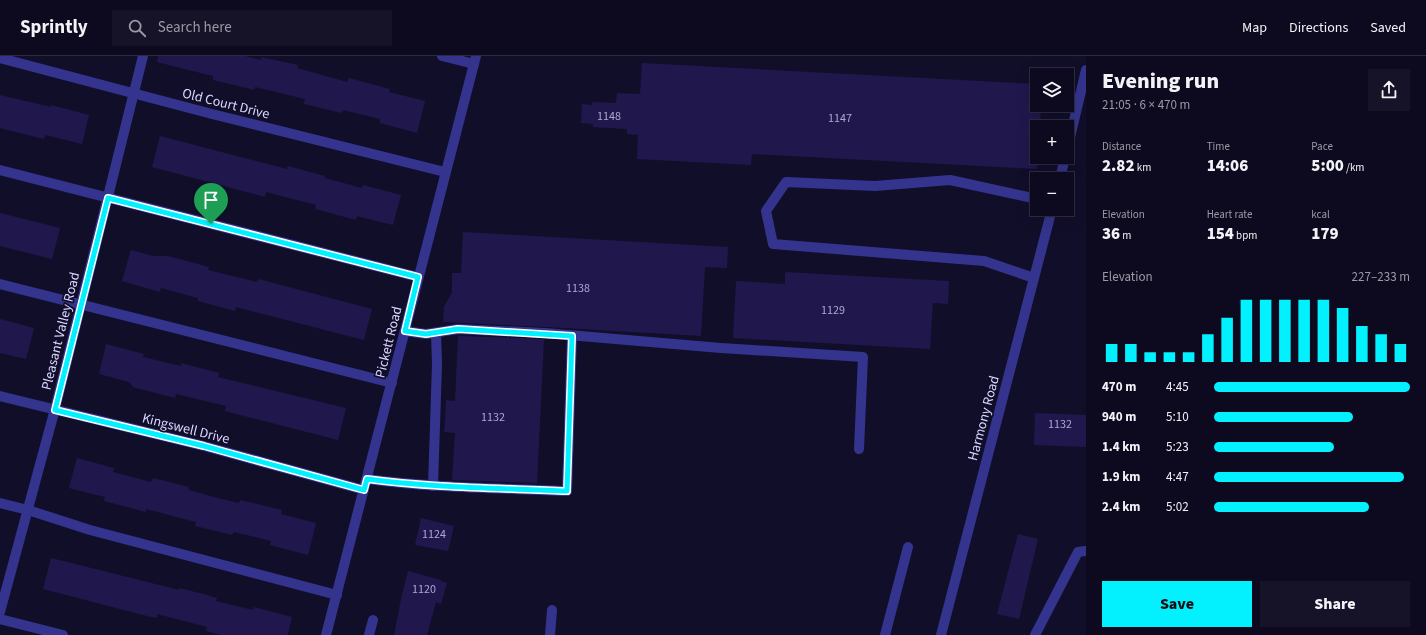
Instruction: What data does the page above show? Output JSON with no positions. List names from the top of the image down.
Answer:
{
  "streets": {
    "street": [
      "Old Court Drive",
      "Pleasant Valley Road",
      "Pickett Road",
      "Harmony Road",
      "Kingswell Drive"
    ]
  },
  "crossings": [
    ["Old Court Drive", "Pleasant Valley Road"],
    ["Old Court Drive", "Pickett Road"],
    ["Pleasant Valley Road", "Kingswell Drive"],
    ["Pickett Road", "Kingswell Drive"]
  ],
  "house_numbers": [
    "1148",
    "1147",
    "1138",
    "1129",
    "1132",
    "1132",
    "1124",
    "1120"
  ],
  "page": {
    "header": "Sprintly",
    "search": "Search here",
    "nav": ["Map", "Directions", "Saved"],
    "heading": ["Evening run", "21:05 · 6 × 470 m"],
    "map_buttons": ["+", "−"],
    "stats": [
      ["Distance", "2.82 km"],
      ["Time", "14:06"],
      ["Pace", "5:00 /km"],
      ["Elevation", "36 m"],
      ["Heart rate", "154 bpm"],
      ["kcal", "179"]
    ],
    "chart": ["Elevation", "227–233 m"],
    "list": [
      {
        "name": "470 m",
        "note": "4:45"
      },
      {
        "name": "940 m",
        "note": "5:10"
      },
      {
        "name": "1.4 km",
        "note": "5:23"
      },
      {
        "name": "1.9 km",
        "note": "4:47"
      },
      {
        "name": "2.4 km",
        "note": "5:02"
      }
    ],
    "buttons": ["Save", "Share"]
  }
}
